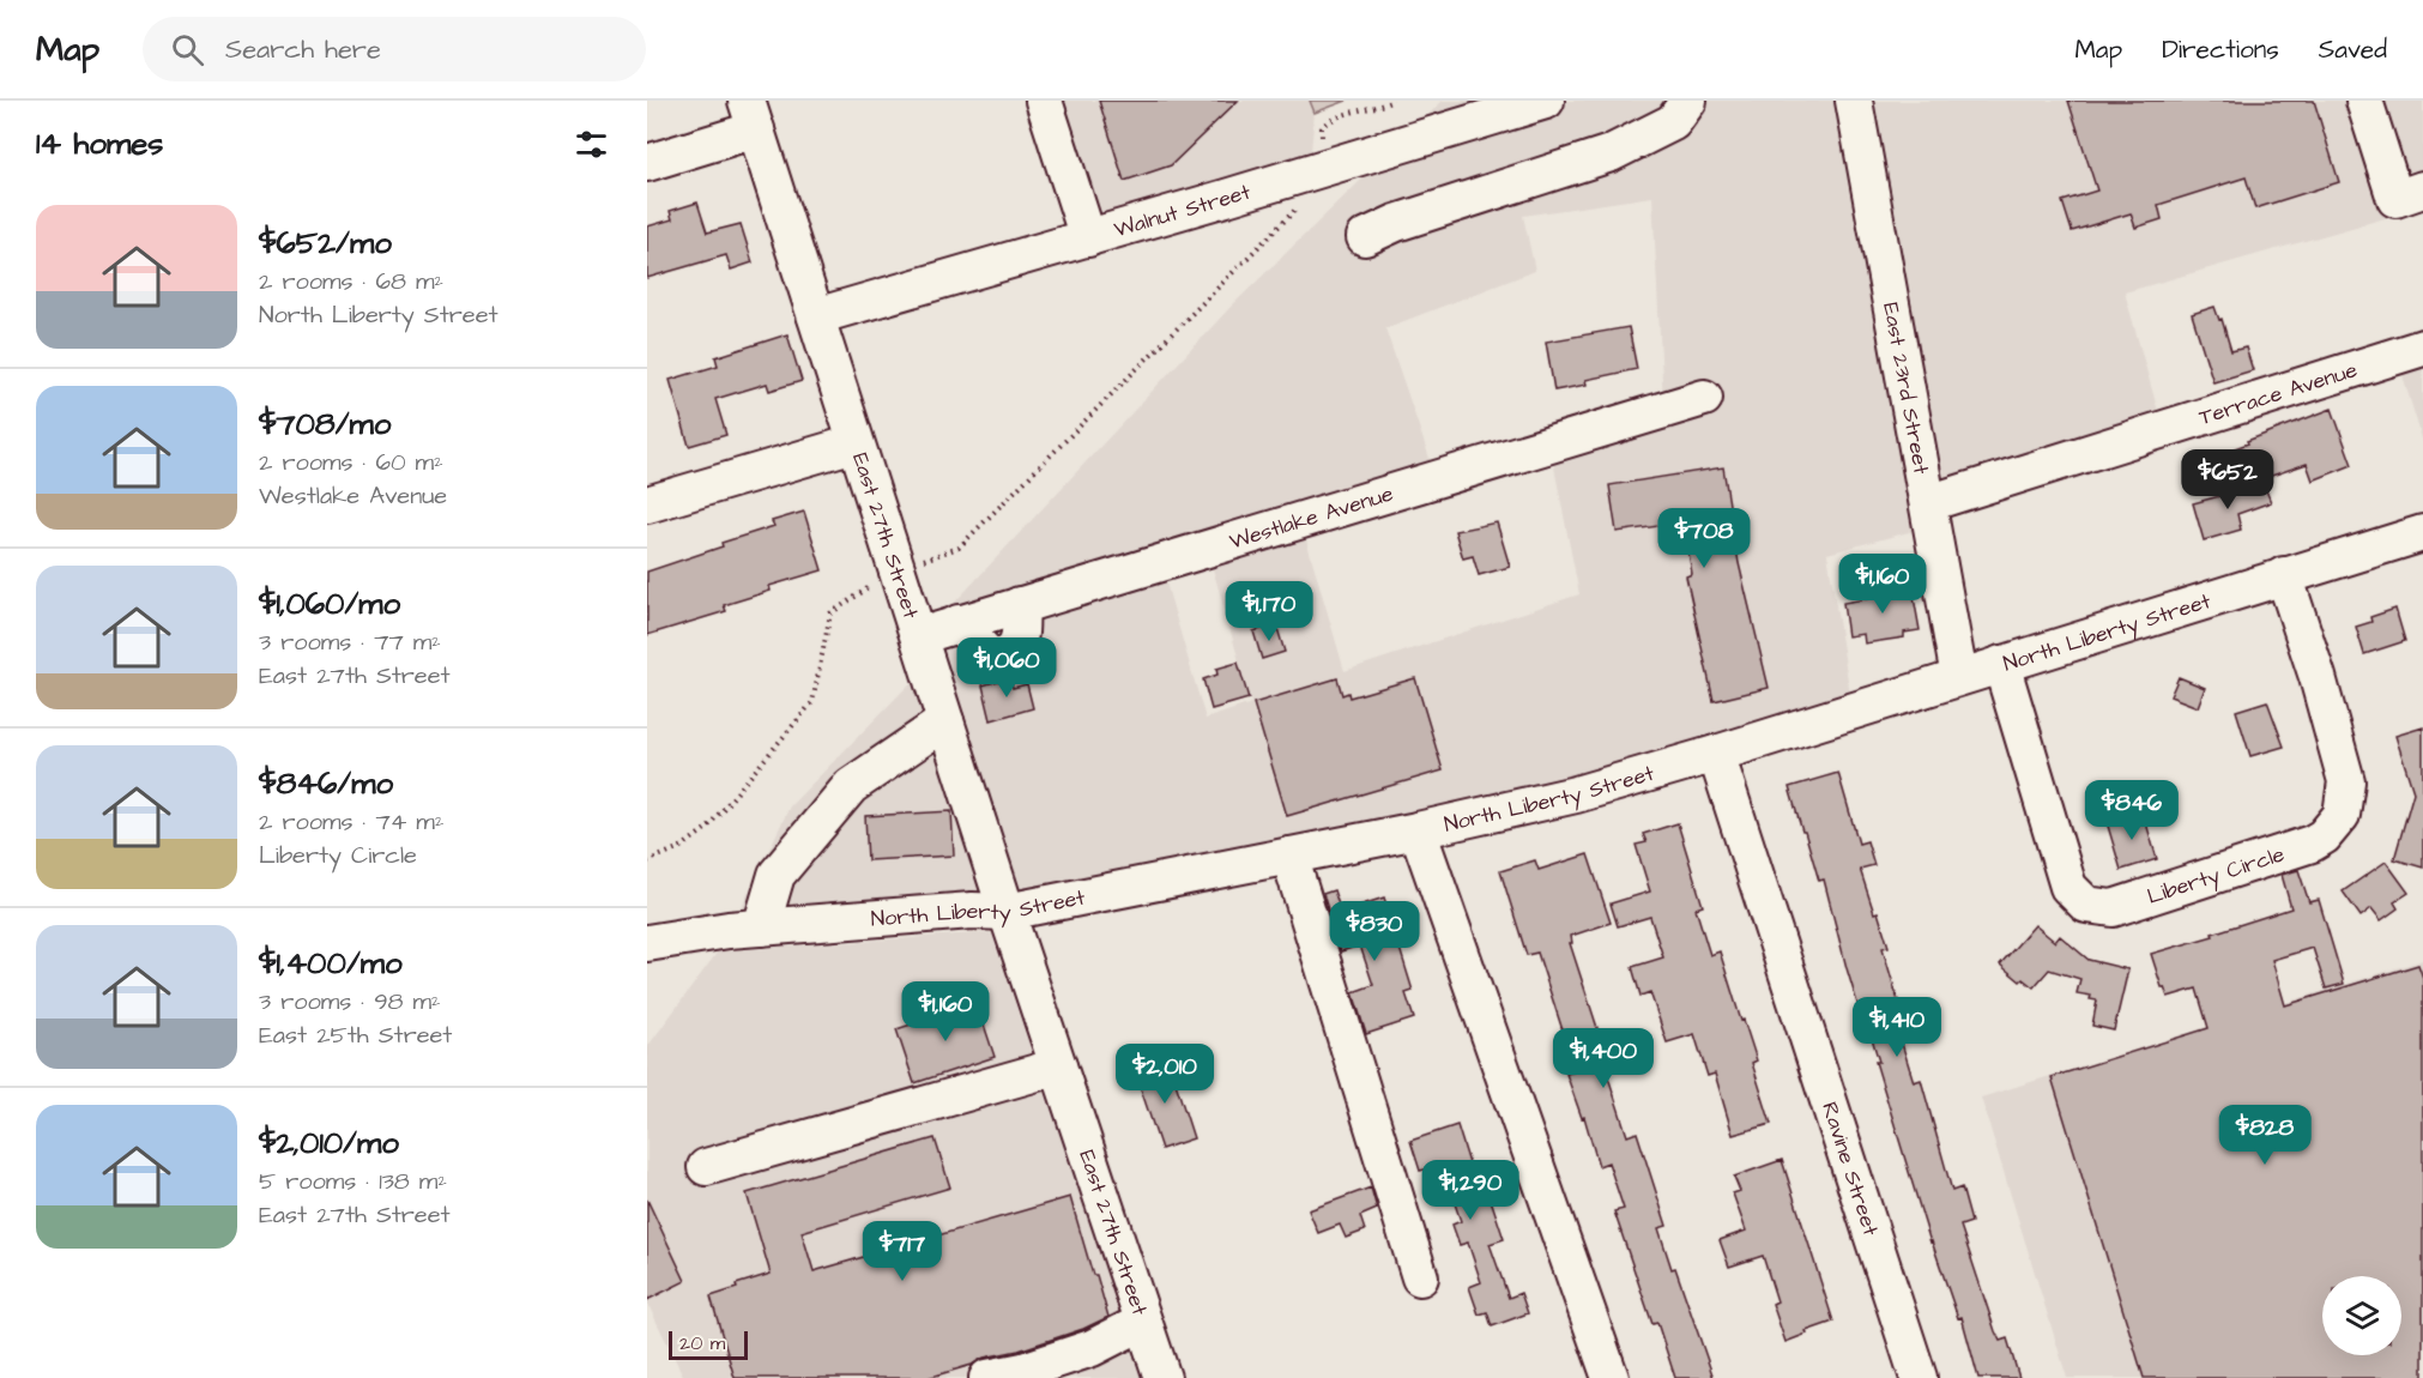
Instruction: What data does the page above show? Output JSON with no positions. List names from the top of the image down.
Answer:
{
  "streets": {
    "street": [
      "Walnut Street",
      "East 23rd Street",
      "Terrace Avenue",
      "Westlake Avenue",
      "East 27th Street",
      "North Liberty Street",
      "Liberty Circle",
      "Ravine Street"
    ]
  },
  "crossings": [
    ["Walnut Street", "East 27th Street"],
    ["East 23rd Street", "Terrace Avenue"],
    ["East 23rd Street", "North Liberty Street"],
    ["Westlake Avenue", "East 27th Street"],
    ["East 27th Street", "North Liberty Street"],
    ["North Liberty Street", "Liberty Circle"],
    ["North Liberty Street", "Ravine Street"]
  ],
  "scale_bar": "20 m",
  "page": {
    "header": "Map",
    "search": "Search here",
    "nav": ["Map", "Directions", "Saved"],
    "heading": "14 homes",
    "list": [
      {
        "name": "$652/mo",
        "note": "2 rooms · 68 m² · North Liberty Street"
      },
      {
        "name": "$708/mo",
        "note": "2 rooms · 60 m² · Westlake Avenue"
      },
      {
        "name": "$1,060/mo",
        "note": "3 rooms · 77 m² · East 27th Street"
      },
      {
        "name": "$846/mo",
        "note": "2 rooms · 74 m² · Liberty Circle"
      },
      {
        "name": "$1,400/mo",
        "note": "3 rooms · 98 m² · East 25th Street"
      },
      {
        "name": "$2,010/mo",
        "note": "5 rooms · 138 m² · East 27th Street"
      }
    ],
    "price": [
      "$652",
      "$708",
      "$1,160",
      "$1,170",
      "$1,060",
      "$846",
      "$830",
      "$1,160",
      "$1,410",
      "$1,400",
      "$2,010",
      "$828",
      "$1,290",
      "$717"
    ],
    "scale": "20 m"
  }
}
